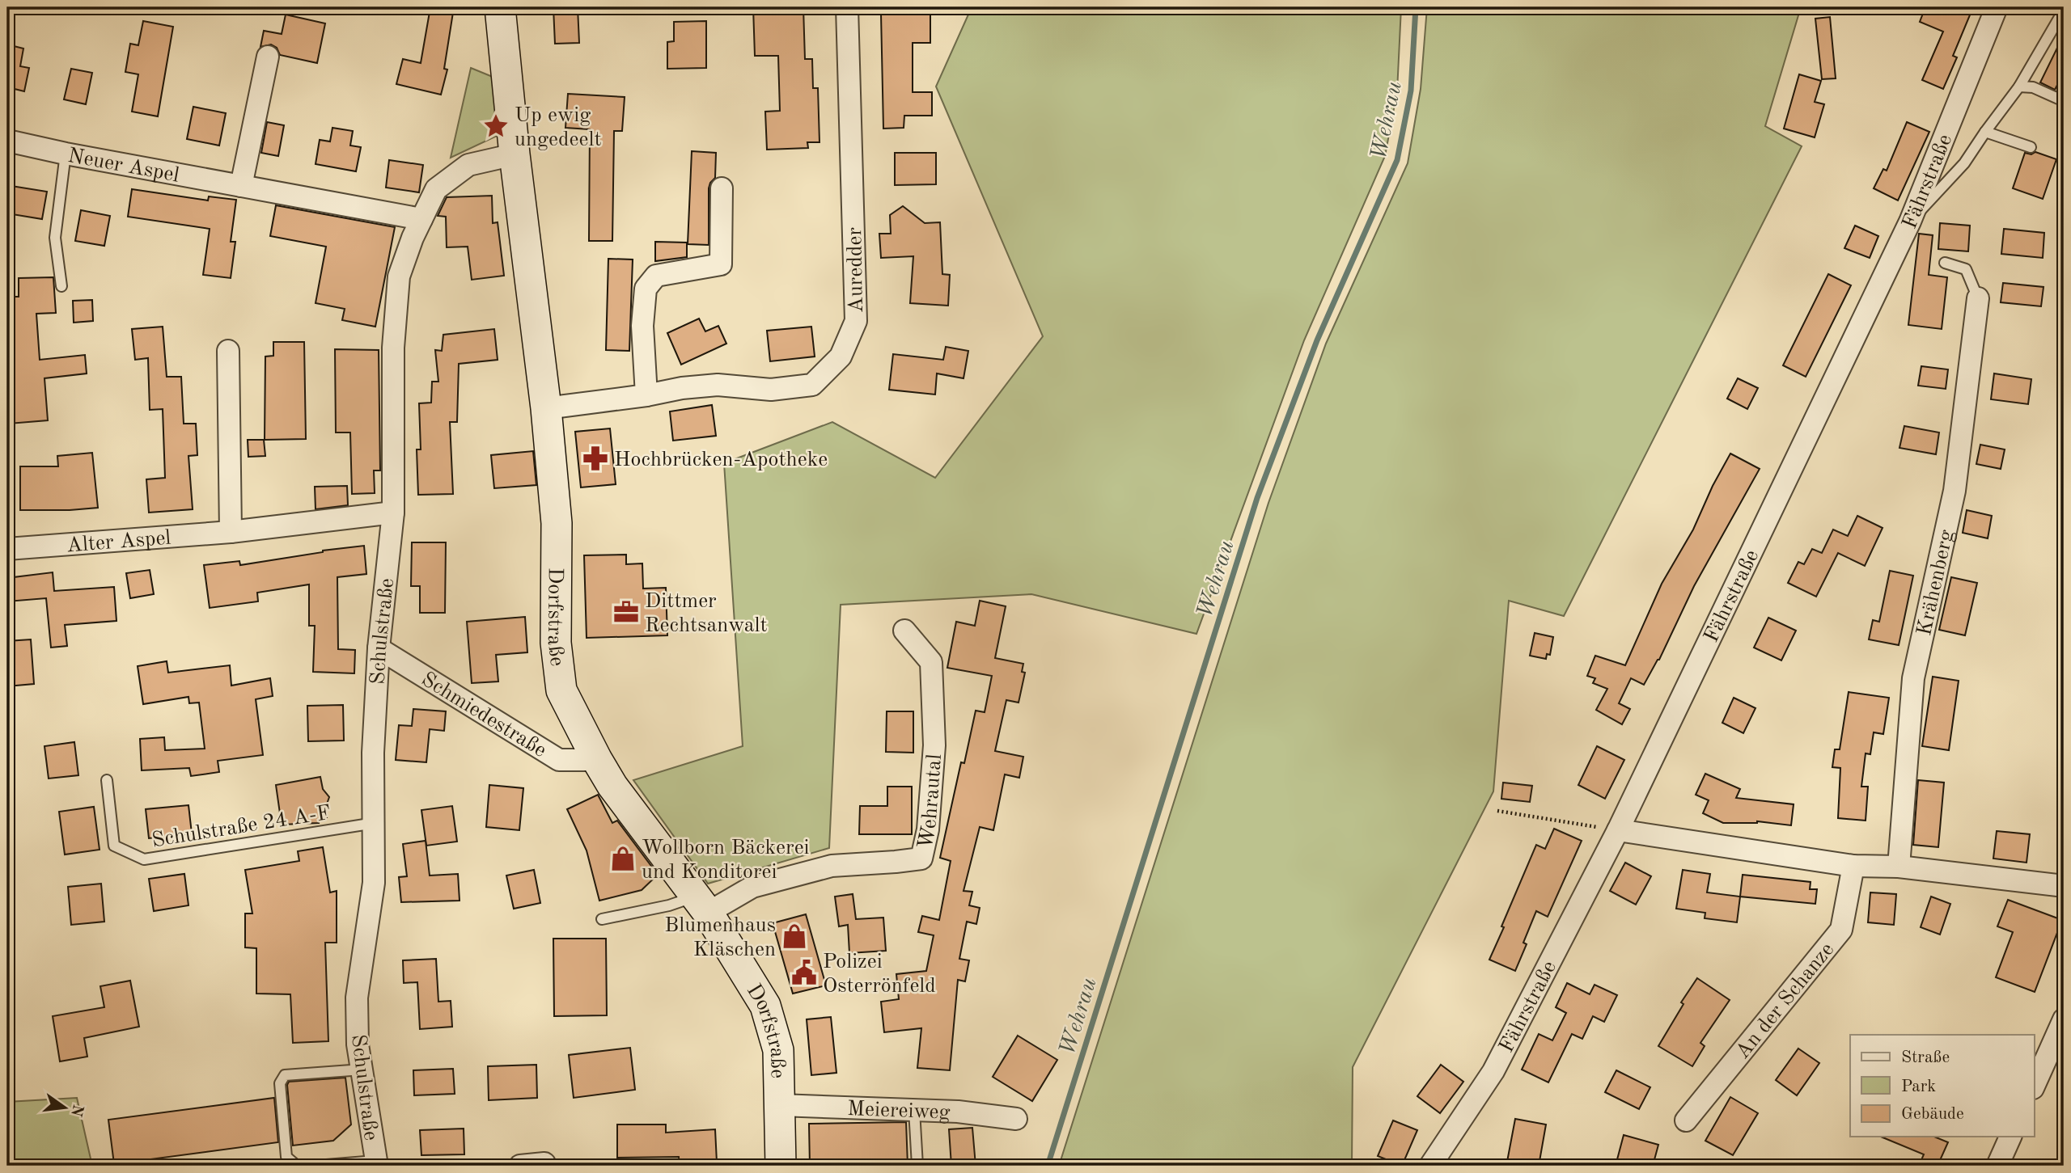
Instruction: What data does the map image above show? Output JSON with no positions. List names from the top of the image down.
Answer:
{
  "streets": {
    "main road": ["Dorfstraße"],
    "street": [
      "Neuer Aspel",
      "Fährstraße",
      "Auredder",
      "Alter Aspel",
      "Krähenberg",
      "Schulstraße",
      "Schmiedestraße",
      "Wehrautal",
      "An der Schanze",
      "Meiereiweg"
    ],
    "lane": ["Schulstraße 24 A-F"]
  },
  "crossings": [
    ["Neuer Aspel", "Schulstraße"],
    ["Auredder", "Dorfstraße"],
    ["Alter Aspel", "Schulstraße"],
    ["Dorfstraße", "Schulstraße"],
    ["Dorfstraße", "Schmiedestraße"],
    ["Dorfstraße", "Wehrautal"],
    ["Dorfstraße", "Meiereiweg"],
    ["Schulstraße", "Schmiedestraße"],
    ["Schulstraße", "Schulstraße 24 A-F"]
  ],
  "water": ["Wehrau"],
  "places": {
    "place": ["Up ewig ungedeelt"],
    "pharmacy": ["Hochbrücken-Apotheke"],
    "office": ["Dittmer Rechtsanwalt"],
    "shop": ["Wollborn Bäckerei und Konditorei", "Blumenhaus Kläschen"],
    "public building": ["Polizei Osterrönfeld"]
  },
  "legend": ["Straße", "Park", "Gebäude"],
  "north": "right"
}
